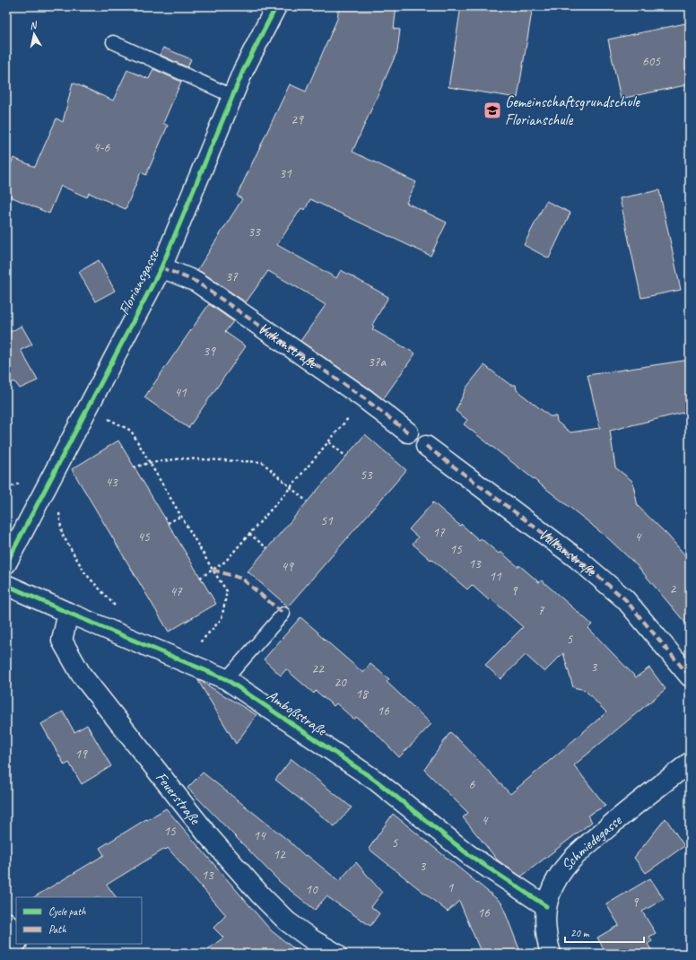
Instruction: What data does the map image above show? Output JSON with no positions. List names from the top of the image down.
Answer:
{
  "streets": {
    "street": [
      "Floriansgasse",
      "Vulkanstraße",
      "Amboßstraße",
      "Feuerstraße",
      "Schmiedegasse"
    ]
  },
  "crossings": [
    ["Floriansgasse", "Vulkanstraße"],
    ["Amboßstraße", "Feuerstraße"],
    ["Amboßstraße", "Schmiedegasse"]
  ],
  "places": {
    "school or university": ["Gemeinschaftsgrundschule Florianschule"]
  },
  "house_numbers": [
    "605",
    "29",
    "4-6",
    "31",
    "33",
    "37",
    "39",
    "37a",
    "41",
    "53",
    "43",
    "51",
    "17",
    "45",
    "4",
    "15",
    "13",
    "49",
    "11",
    "2",
    "9",
    "47",
    "7",
    "5",
    "3",
    "22",
    "20",
    "18",
    "16",
    "19",
    "6",
    "4",
    "15",
    "14",
    "5",
    "12",
    "3",
    "13",
    "1",
    "10",
    "9",
    "16"
  ],
  "legend": ["Cycle path", "Path"],
  "scale_bar": "20 m",
  "north": "top"
}
